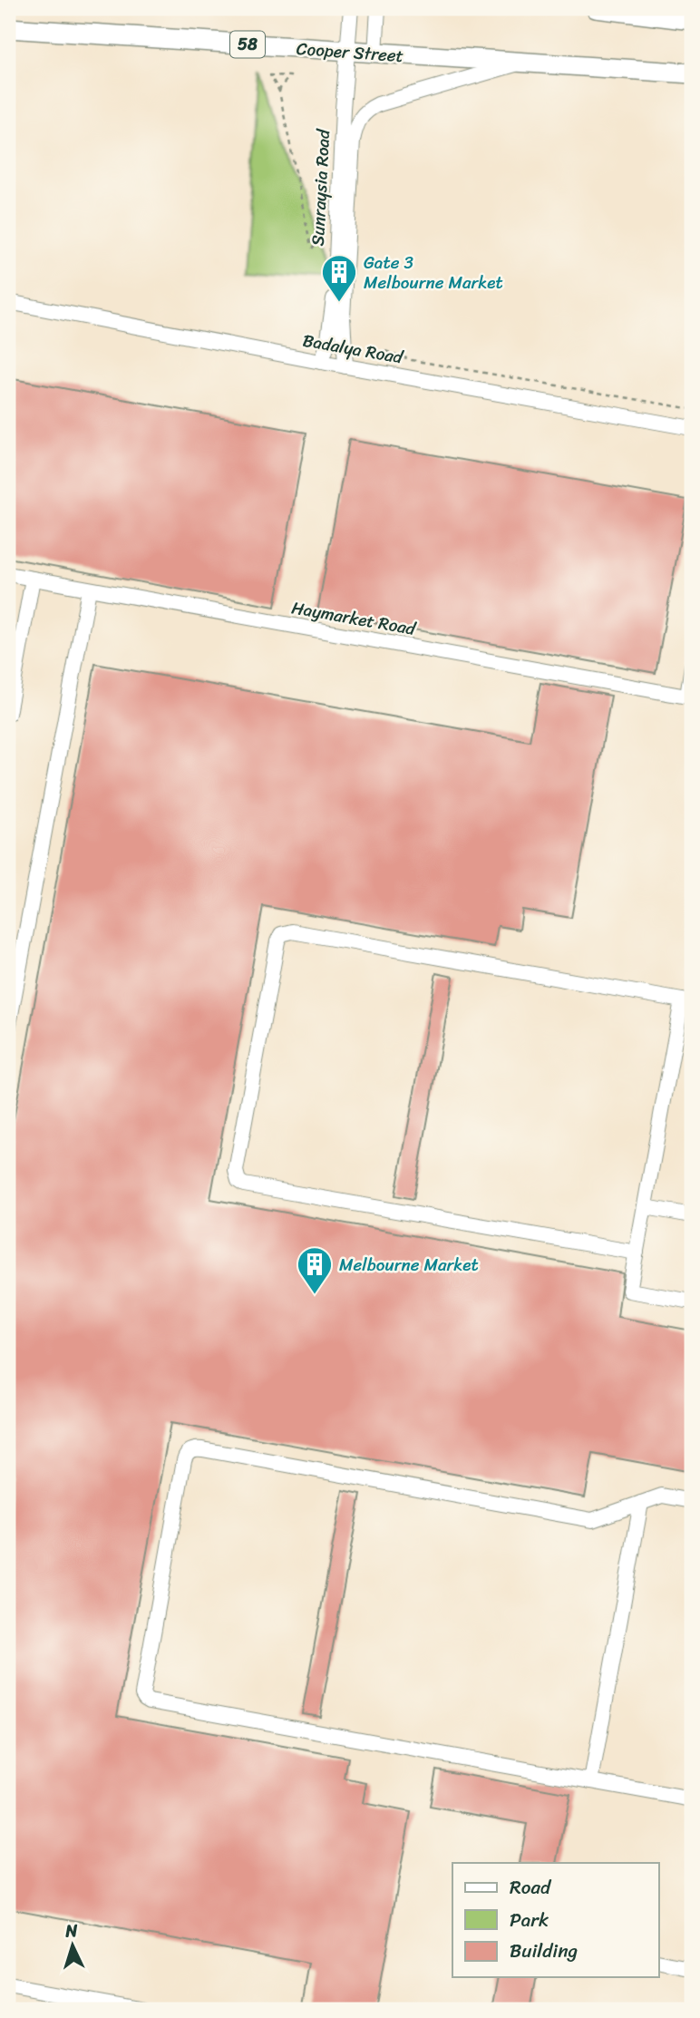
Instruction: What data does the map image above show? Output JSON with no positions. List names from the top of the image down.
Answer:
{
  "streets": {
    "main road": ["58", "Cooper Street"],
    "street": ["Sunraysia Road", "Badalya Road", "Haymarket Road"]
  },
  "crossings": [
    ["Cooper Street", "Sunraysia Road"],
    ["Sunraysia Road", "Badalya Road"]
  ],
  "places": {
    "building": ["Gate 3 Melbourne Market", "Melbourne Market"]
  },
  "legend": ["Road", "Park", "Building"],
  "north": "top"
}
